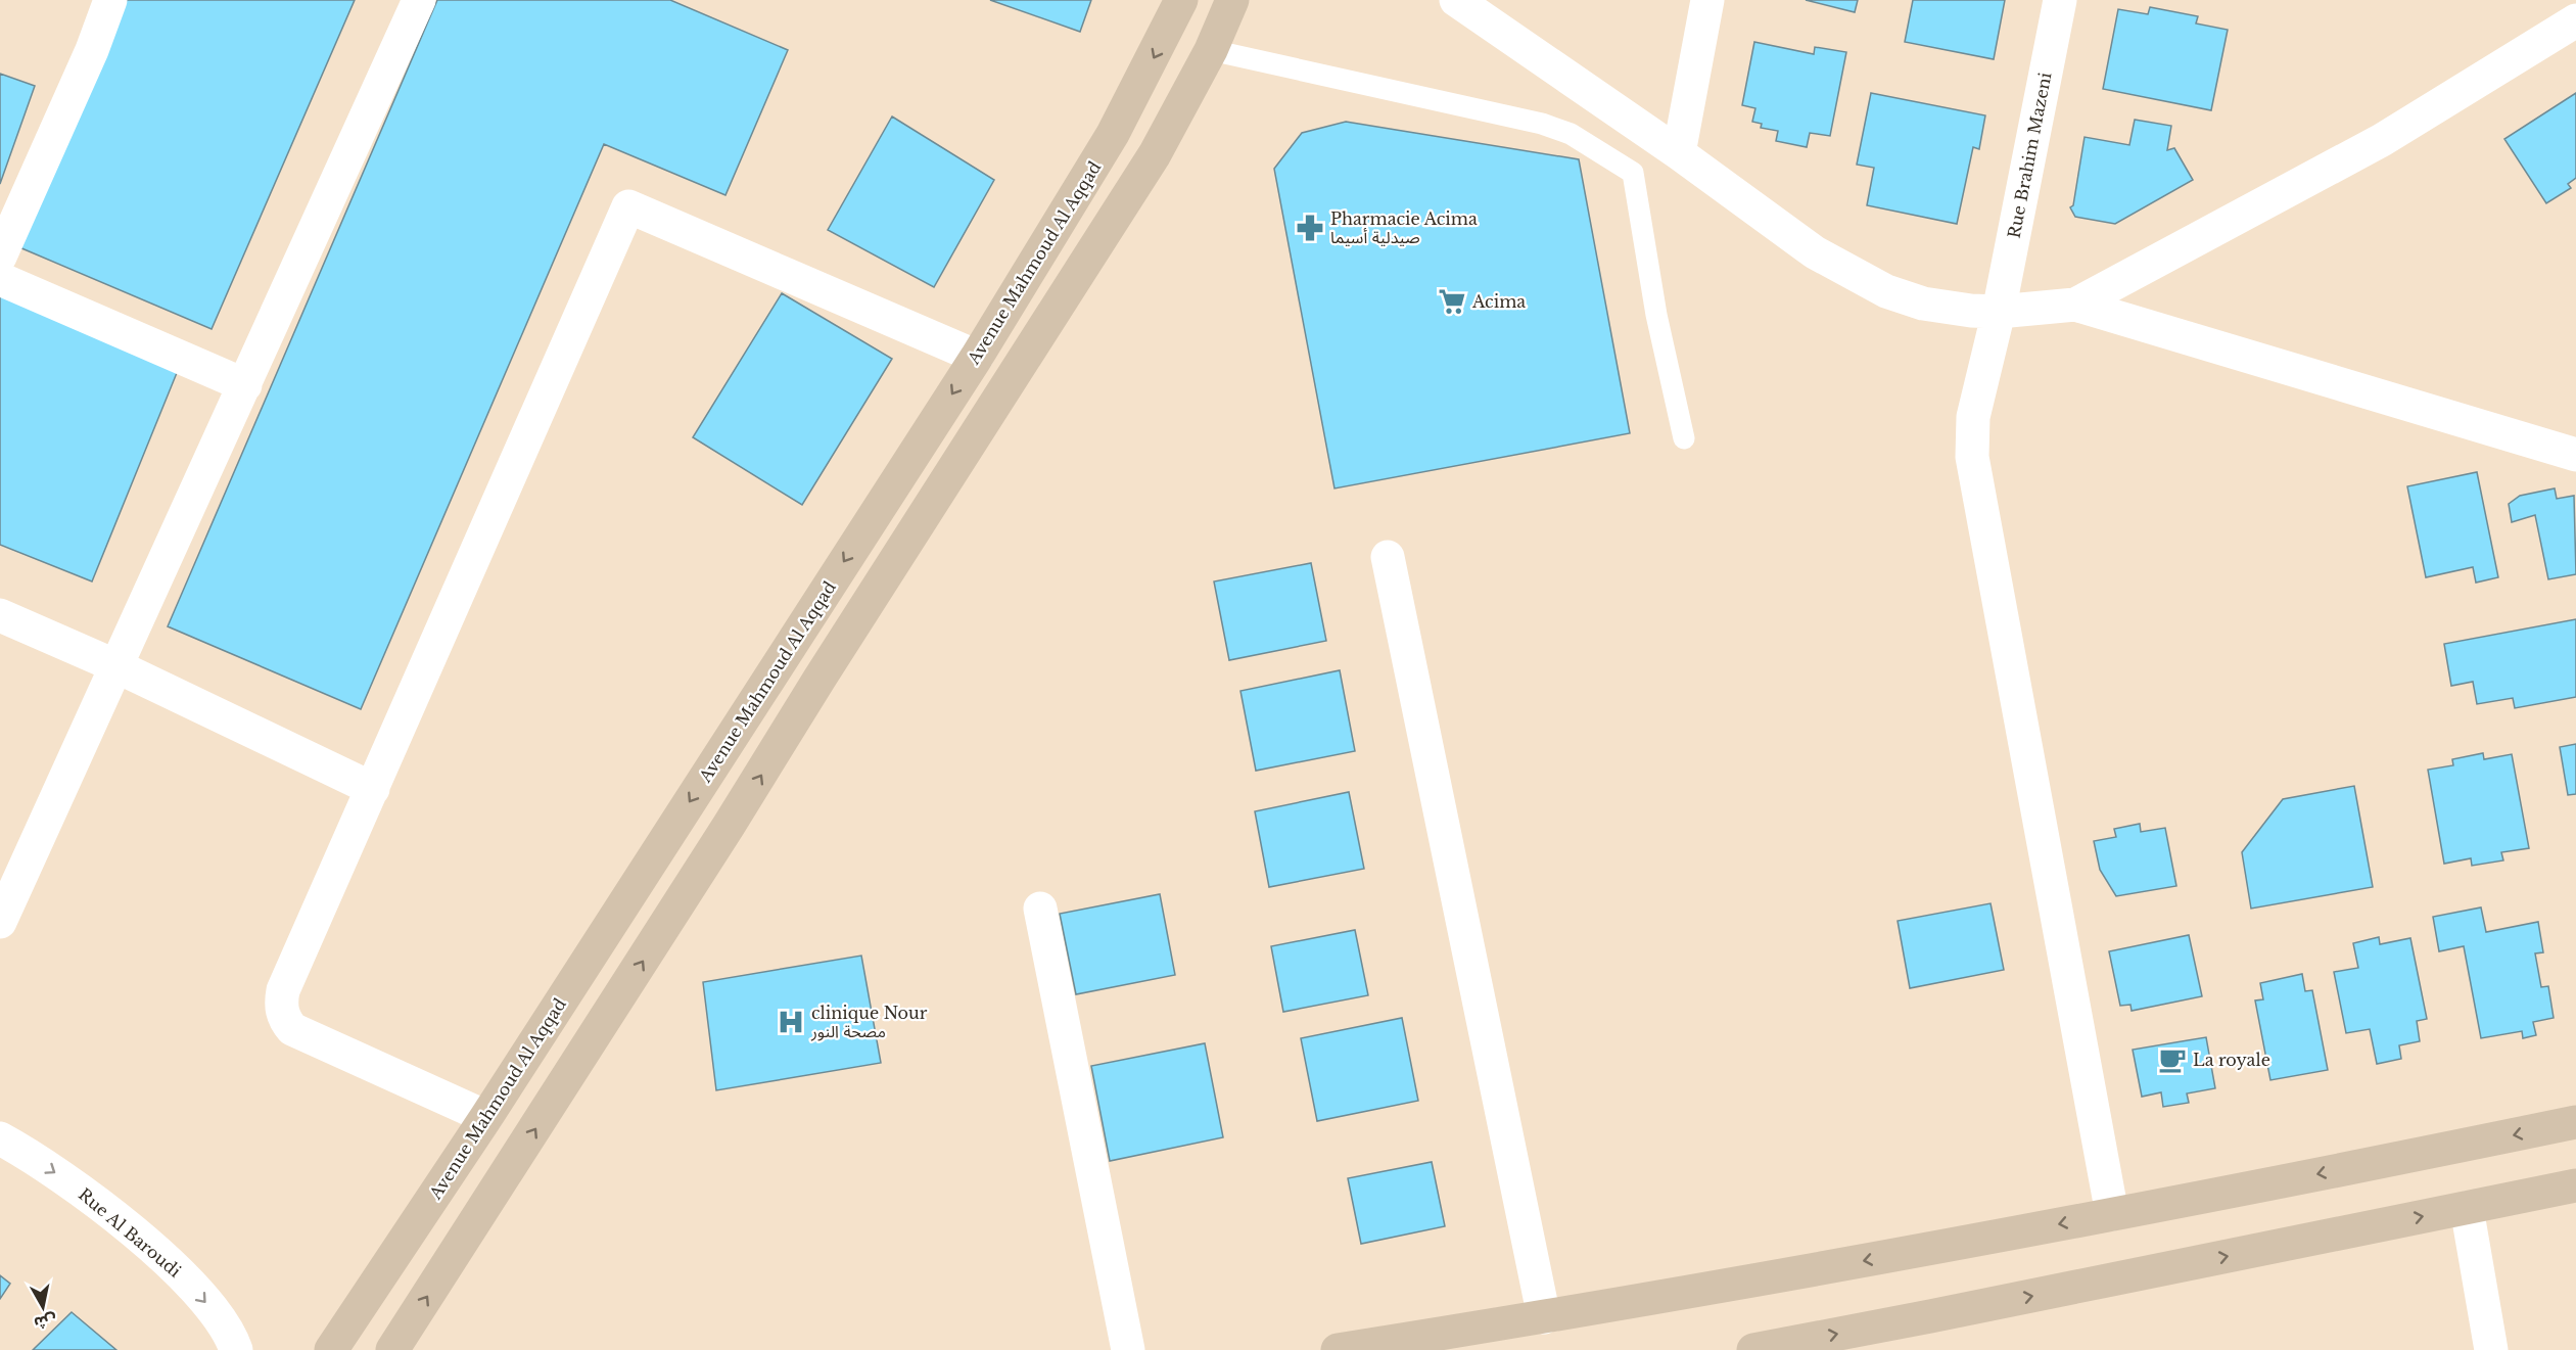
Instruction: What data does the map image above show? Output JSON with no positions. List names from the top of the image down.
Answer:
{
  "streets": {
    "main road": ["Avenue Mahmoud Al Aqqad"],
    "street": ["Rue Brahim Mazeni", "Rue Al Baroudi"]
  },
  "one_way": ["Rue Al Baroudi"],
  "places": {
    "pharmacy": ["Pharmacie Acima صيدلية أسيما"],
    "supermarket": ["Acima"],
    "hospital": ["clinique Nour مصحة النور"],
    "cafe": ["La royale"]
  },
  "north": "bottom"
}
